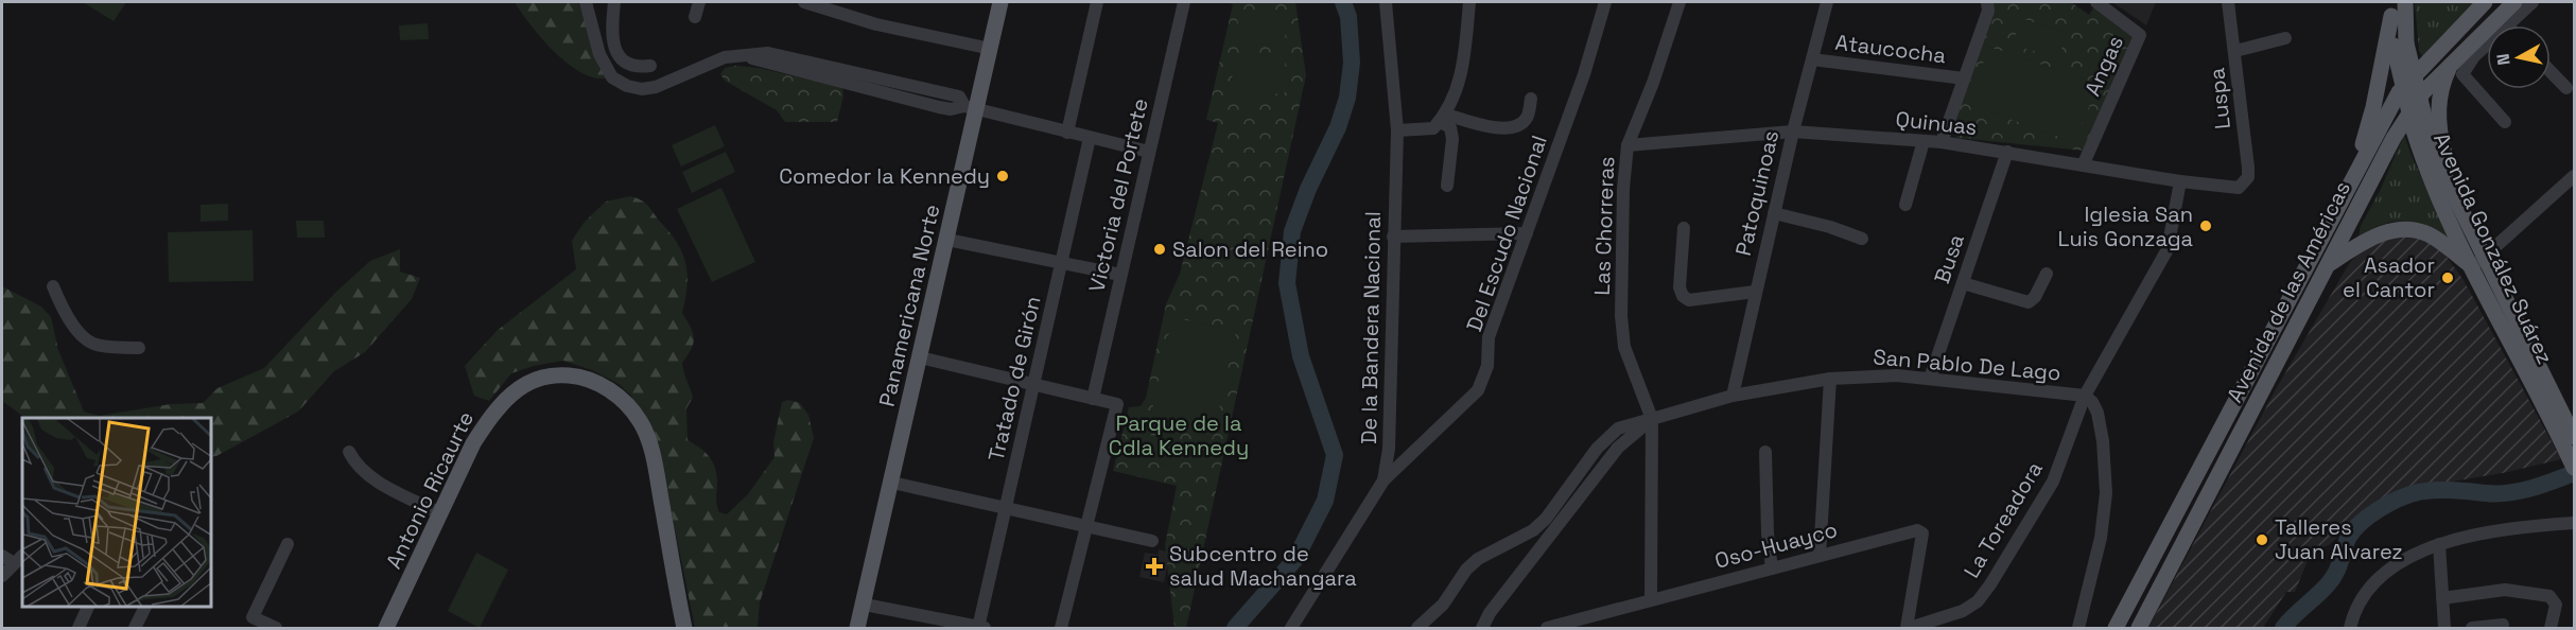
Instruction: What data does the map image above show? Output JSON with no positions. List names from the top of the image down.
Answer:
{
  "streets": {
    "main road": [
      "Avenida González Suárez",
      "Avenida de las Américas",
      "Panamericana Norte",
      "Antonio Ricaurte"
    ],
    "street": [
      "Ataucocha",
      "Angas",
      "Luspa",
      "Quinuas",
      "Patoquinoas",
      "Victoria del Portete",
      "Las Chorreras",
      "Del Escudo Nacional",
      "Busa",
      "De la Bandera Nacional",
      "San Pablo De Lago",
      "Tratado de Girón",
      "La Toreadora",
      "Oso-Huayco"
    ]
  },
  "crossings": [
    ["Ataucocha", "Patoquinoas"],
    ["Angas", "Quinuas"],
    ["Luspa", "Quinuas"],
    ["Quinuas", "Patoquinoas"],
    ["Quinuas", "Las Chorreras"],
    ["Quinuas", "Busa"],
    ["Quinuas", "La Toreadora"],
    ["Patoquinoas", "San Pablo De Lago"],
    ["Las Chorreras", "San Pablo De Lago"],
    ["Del Escudo Nacional", "De la Bandera Nacional"],
    ["Busa", "San Pablo De Lago"],
    ["San Pablo De Lago", "La Toreadora"],
    ["La Toreadora", "Oso-Huayco"]
  ],
  "parks": ["Parque de la Cdla Kennedy"],
  "places": {
    "other": [
      "Comedor la Kennedy",
      "Iglesia San Luis Gonzaga",
      "Salon del Reino",
      "Asador el Cantor",
      "Talleres Juan Alvarez"
    ],
    "health": ["Subcentro de salud Machangara"]
  },
  "north": "left"
}
